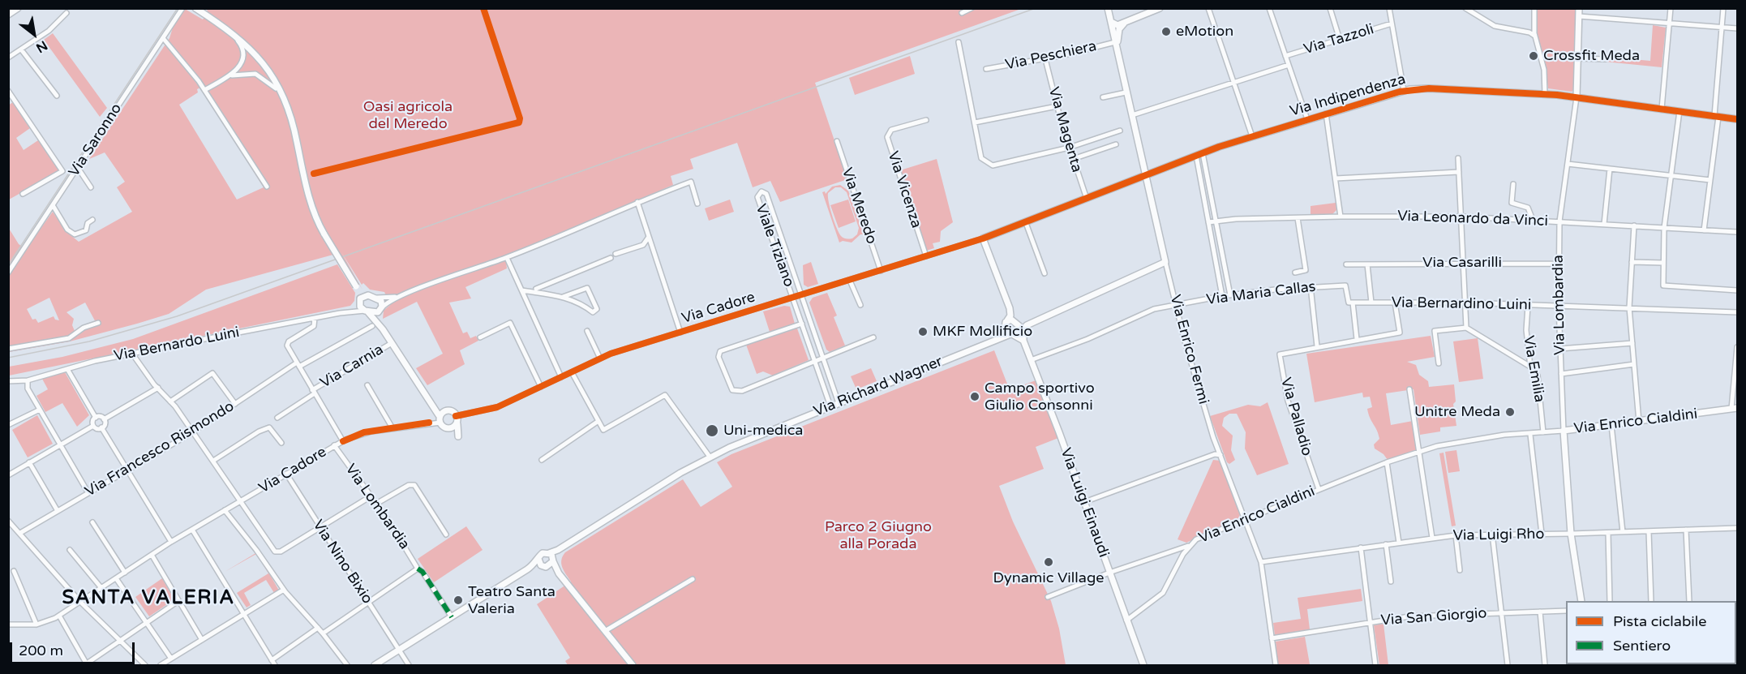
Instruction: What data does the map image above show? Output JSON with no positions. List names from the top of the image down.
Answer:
{
  "streets": {
    "street": [
      "Via Tazzoli",
      "Via Peschiera",
      "Via Indipendenza",
      "Via Magenta",
      "Via Saronno",
      "Via Vicenza",
      "Via Meredo",
      "Via Leonardo da Vinci",
      "Viale Tiziano",
      "Via Casarilli",
      "Via Maria Callas",
      "Via Bernardino Luini",
      "Via Lombardia",
      "Via Cadore",
      "Via Bernardo Luini",
      "Via Enrico Fermi",
      "Via Carnia",
      "Via Emilia",
      "Via Richard Wagner",
      "Via Palladio",
      "Via Enrico Cialdini",
      "Via Francesco Rismondo",
      "Via Luigi Einaudi",
      "Via Luigi Rho",
      "Via Nino Bixio",
      "Via San Giorgio"
    ]
  },
  "crossings": [
    ["Via Peschiera", "Via Magenta"],
    ["Via Indipendenza", "Via Magenta"],
    ["Via Indipendenza", "Via Lombardia"],
    ["Via Indipendenza", "Via Cadore"],
    ["Via Indipendenza", "Via Enrico Fermi"],
    ["Via Vicenza", "Via Cadore"],
    ["Via Meredo", "Via Cadore"],
    ["Via Leonardo da Vinci", "Via Lombardia"],
    ["Viale Tiziano", "Via Cadore"],
    ["Viale Tiziano", "Via Richard Wagner"],
    ["Via Casarilli", "Via Lombardia"],
    ["Via Maria Callas", "Via Bernardino Luini"],
    ["Via Maria Callas", "Via Enrico Fermi"],
    ["Via Maria Callas", "Via Luigi Einaudi"],
    ["Via Bernardino Luini", "Via Lombardia"],
    ["Via Bernardino Luini", "Via Emilia"],
    ["Via Lombardia", "Via Cadore"],
    ["Via Lombardia", "Via Enrico Cialdini"],
    ["Via Lombardia", "Via Luigi Rho"],
    ["Via Cadore", "Via Nino Bixio"],
    ["Via Enrico Fermi", "Via Enrico Cialdini"],
    ["Via Enrico Fermi", "Via Luigi Rho"],
    ["Via Enrico Fermi", "Via San Giorgio"],
    ["Via Emilia", "Via Enrico Cialdini"],
    ["Via Richard Wagner", "Via Luigi Einaudi"],
    ["Via Palladio", "Via Enrico Cialdini"],
    ["Via Enrico Cialdini", "Via Luigi Einaudi"]
  ],
  "districts": ["SANTA VALERIA"],
  "parks": ["Oasi agricola del Meredo", "Parco 2 Giugno alla Porada"],
  "places": [
    "eMotion",
    "Crossfit Meda",
    "MKF Mollificio",
    "Campo sportivo Giulio Consonni",
    "Unitre Meda",
    "Uni-medica",
    "Dynamic Village",
    "Teatro Santa Valeria"
  ],
  "legend": ["Pista ciclabile", "Sentiero"],
  "scale_bar": "200 m",
  "north": "bottom right"
}
